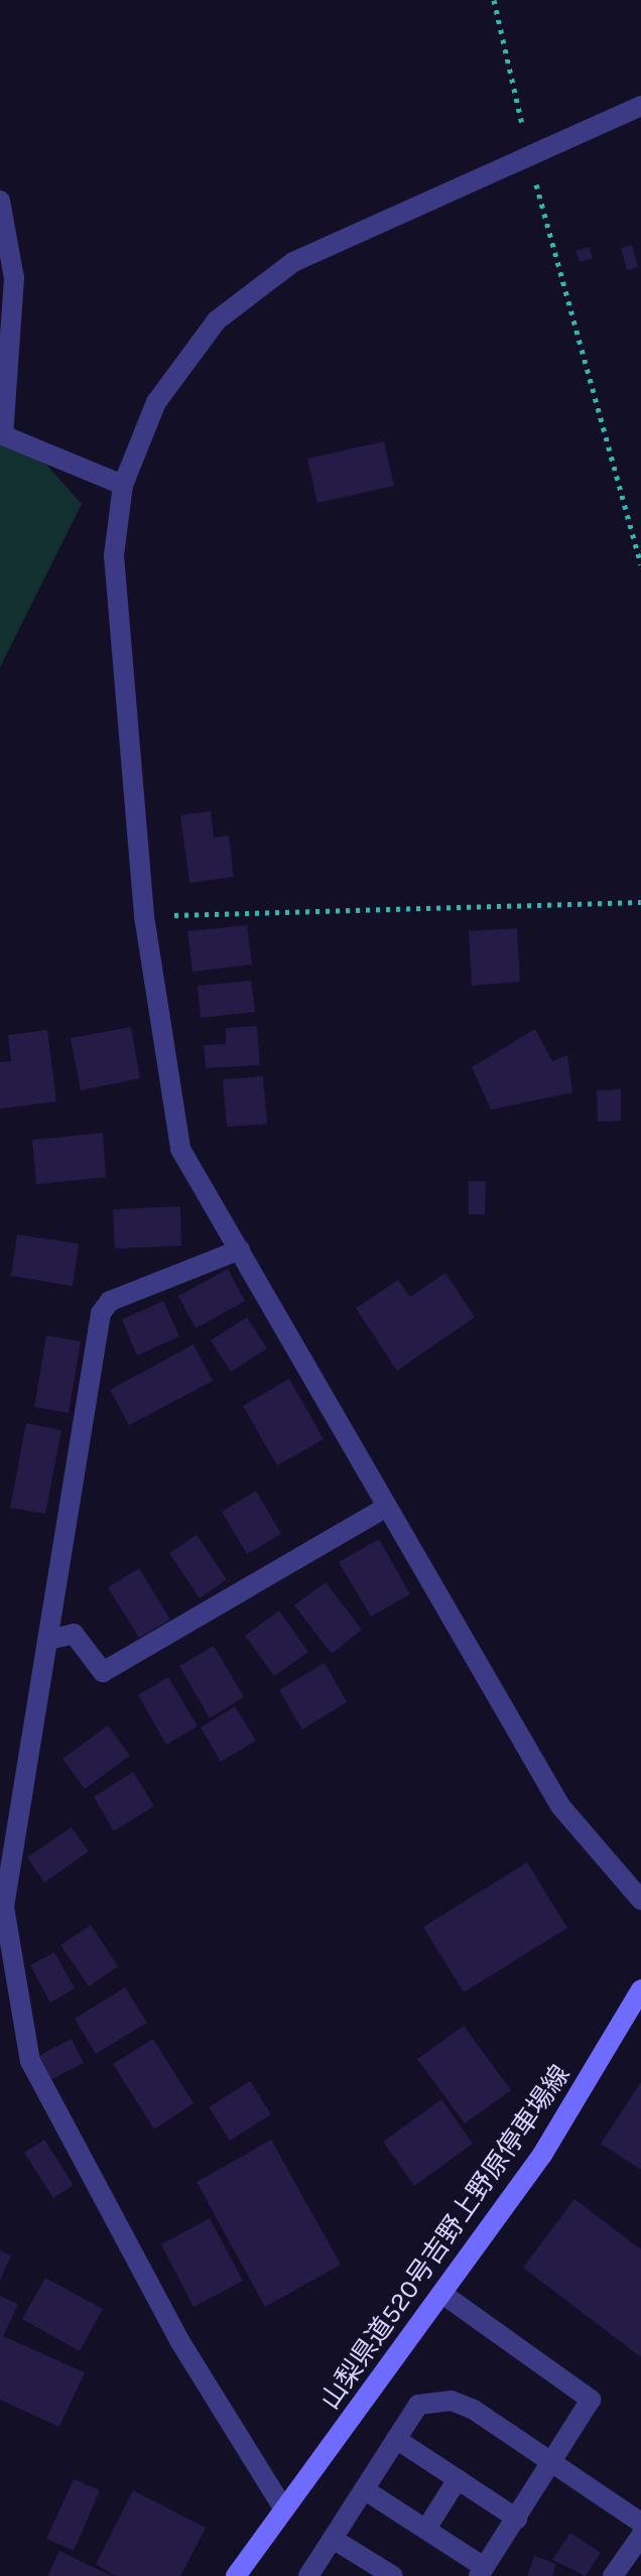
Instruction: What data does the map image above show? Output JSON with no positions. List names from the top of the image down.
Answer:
{
  "streets": {
    "main road": ["山梨県道520号吉野上野原停車場線"]
  }
}
